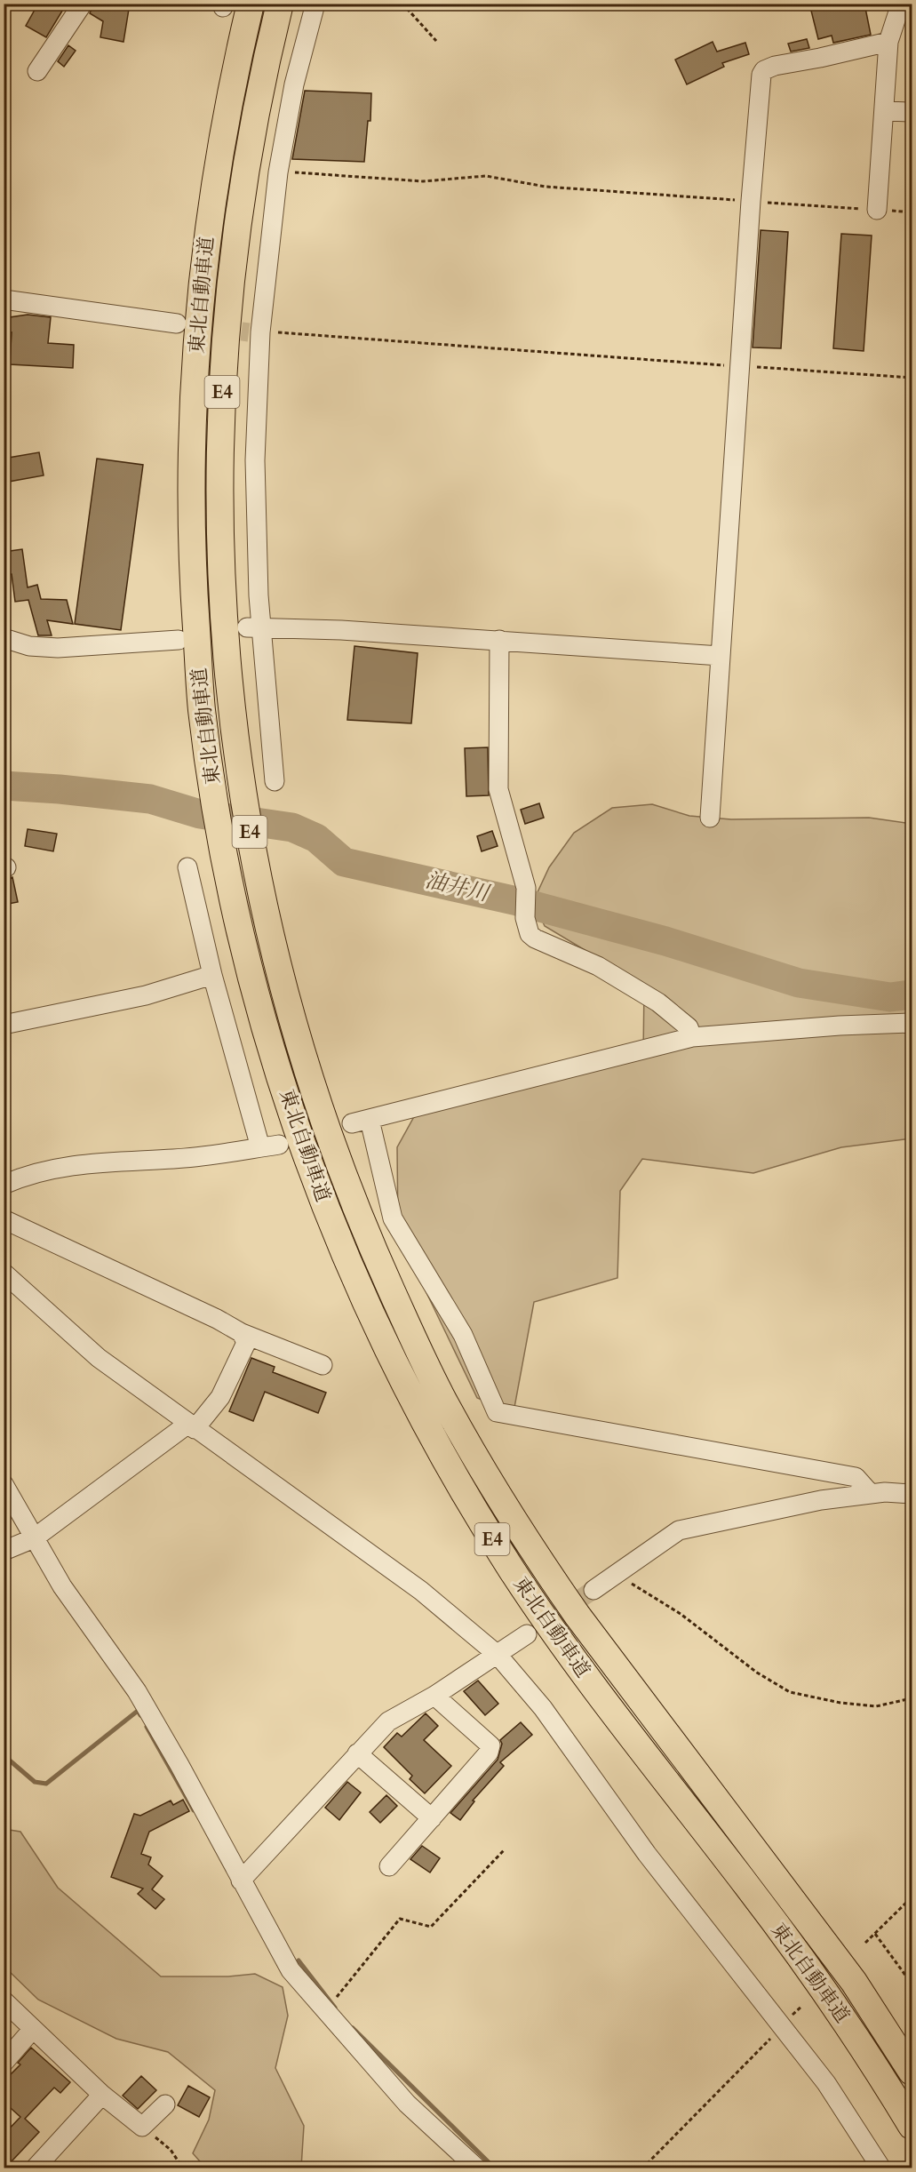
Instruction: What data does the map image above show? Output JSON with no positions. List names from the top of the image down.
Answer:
{
  "streets": {
    "highway": ["東北自動車道", "E4"]
  },
  "water": ["油井川"]
}
